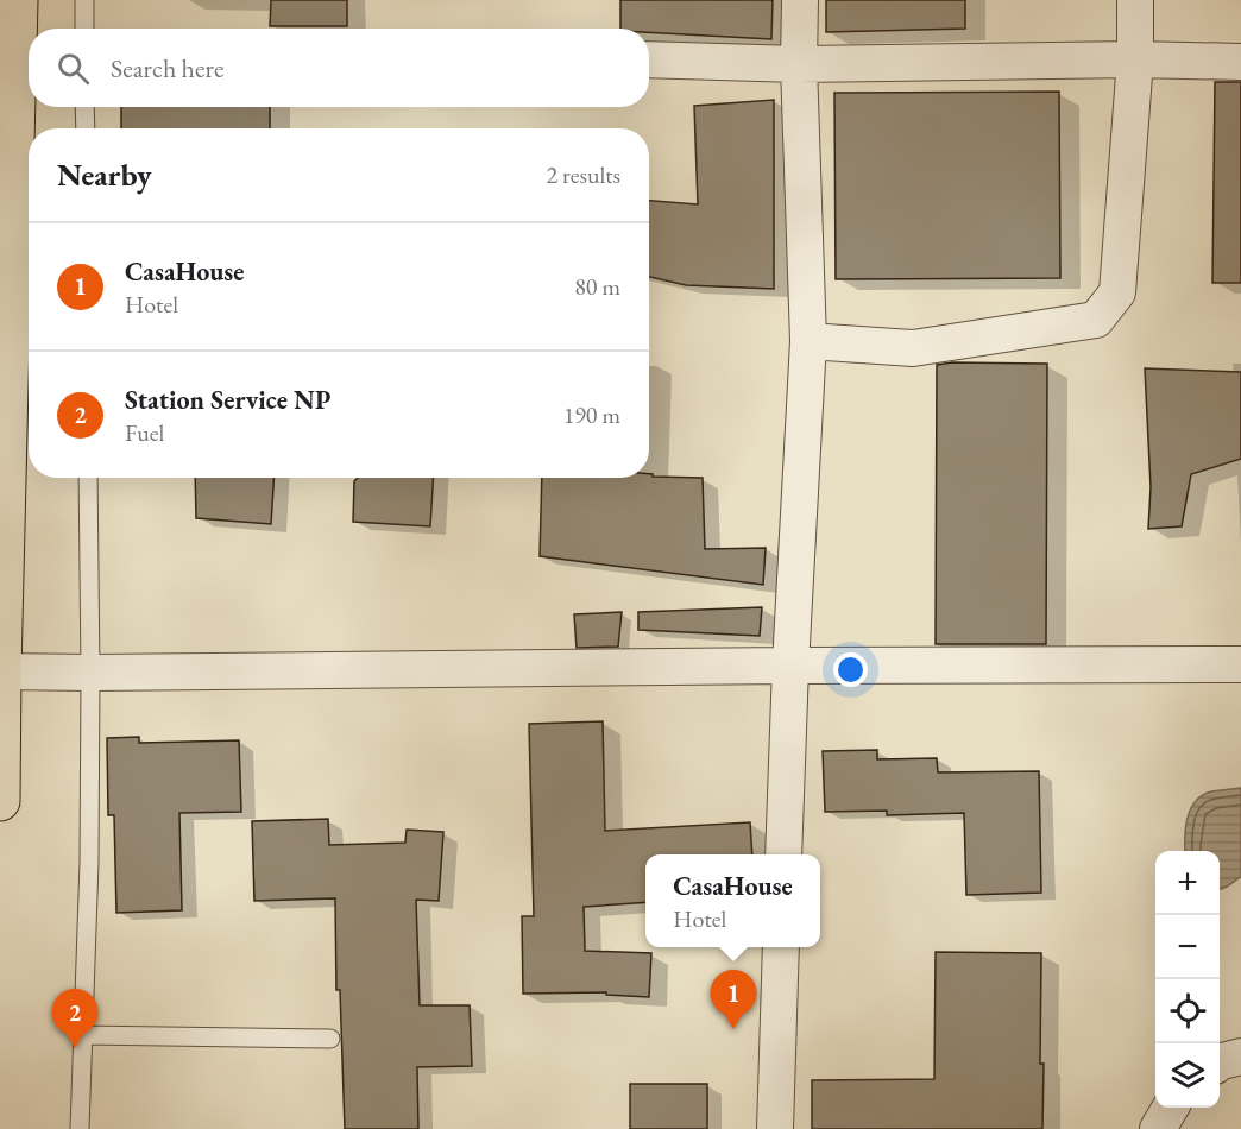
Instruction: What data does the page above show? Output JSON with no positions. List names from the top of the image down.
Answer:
{
  "page": {
    "search": "Search here",
    "heading": ["Nearby", "2 results"],
    "list": [
      {
        "mark": "1",
        "name": "CasaHouse",
        "note": "Hotel",
        "value": "80 m"
      },
      {
        "mark": "2",
        "name": "Station Service NP",
        "note": "Fuel",
        "value": "190 m"
      }
    ],
    "map_buttons": ["+", "−"],
    "popup": ["CasaHouse", "Hotel"],
    "pins": ["1", "2"]
  }
}
